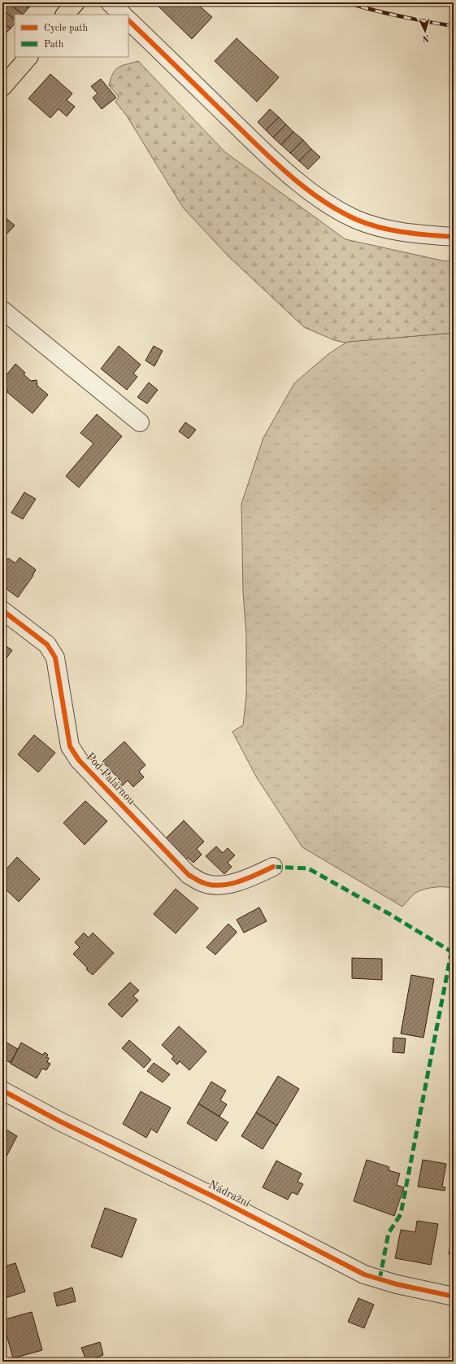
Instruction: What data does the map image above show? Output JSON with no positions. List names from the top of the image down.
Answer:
{
  "streets": {
    "street": ["Pod Palárnou", "Nádražní"]
  },
  "legend": ["Cycle path", "Path"],
  "north": "bottom"
}
